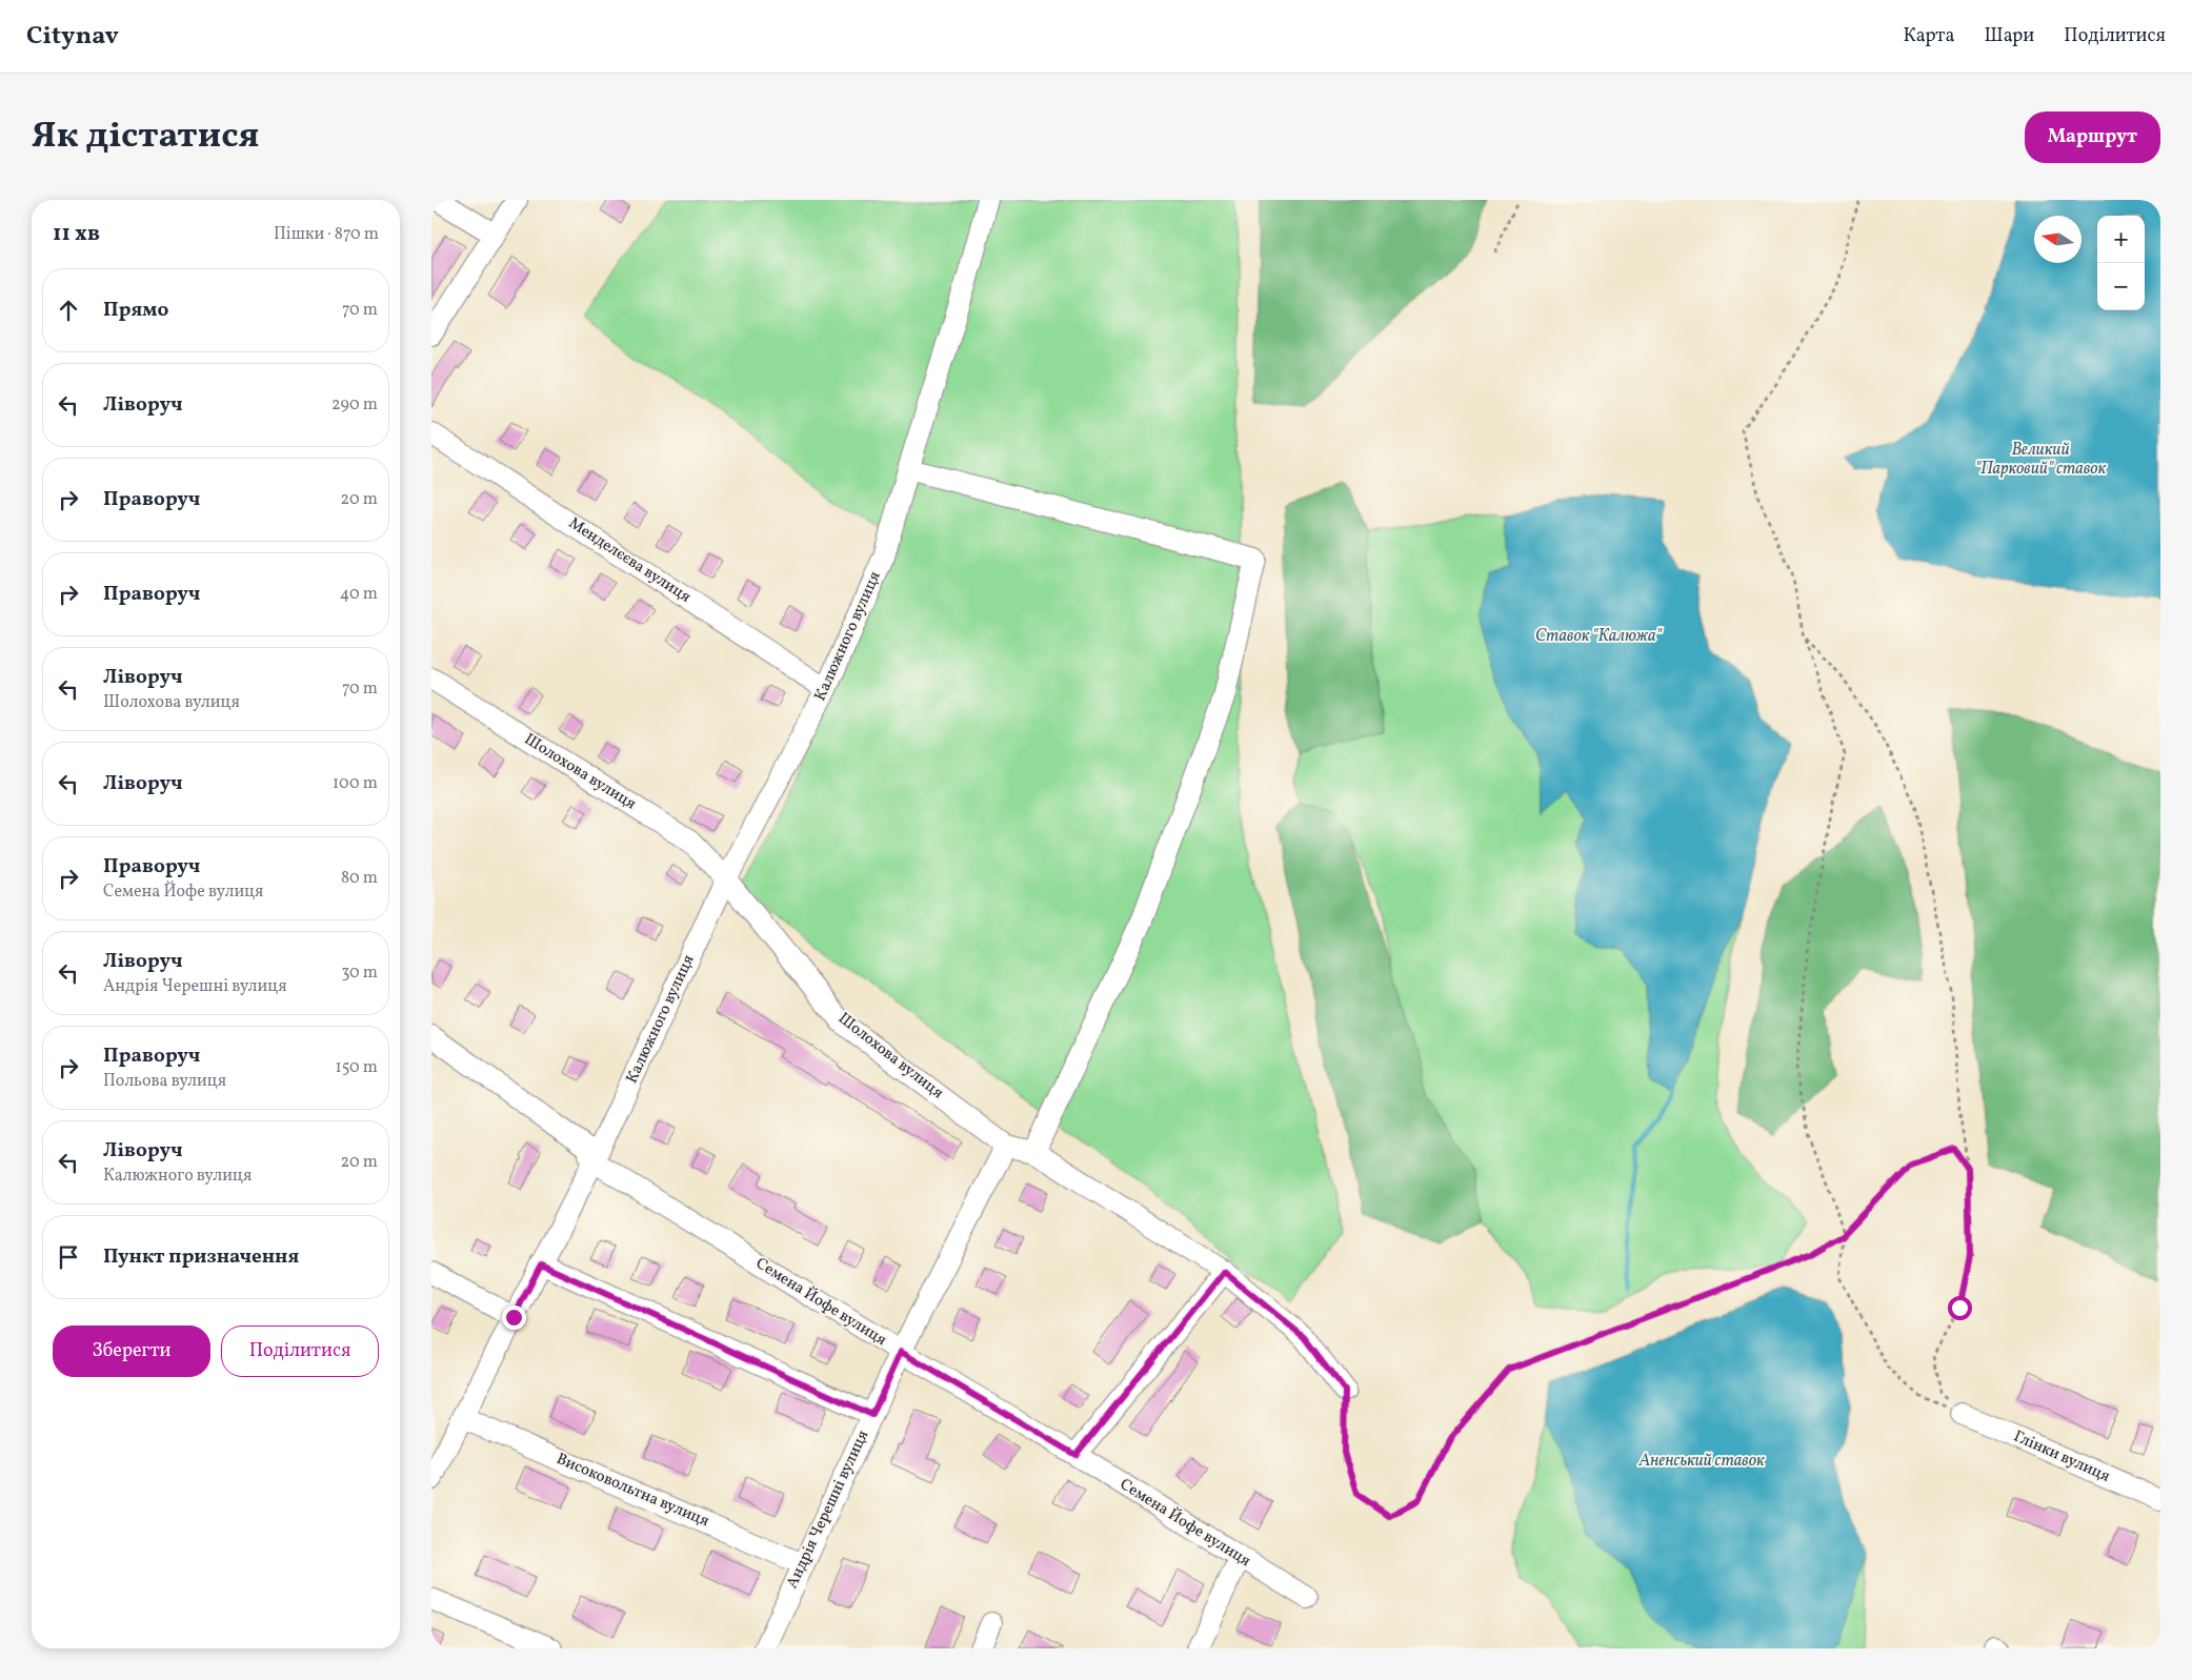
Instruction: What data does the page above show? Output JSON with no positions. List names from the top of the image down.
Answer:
{
  "streets": {
    "street": [
      "Менделєєва вулиця",
      "Калюжного вулиця",
      "Шолохова вулиця",
      "Семена Йофе вулиця",
      "Глінки вулиця",
      "Високовольтна вулиця",
      "Андрія Черешні вулиця"
    ]
  },
  "crossings": [
    ["Менделєєва вулиця", "Калюжного вулиця"],
    ["Калюжного вулиця", "Шолохова вулиця"],
    ["Калюжного вулиця", "Семена Йофе вулиця"],
    ["Калюжного вулиця", "Високовольтна вулиця"],
    ["Шолохова вулиця", "Андрія Черешні вулиця"],
    ["Семена Йофе вулиця", "Андрія Черешні вулиця"],
    ["Високовольтна вулиця", "Андрія Черешні вулиця"]
  ],
  "water": ["Великий \"Парковий\" ставок", "Ставок \"Калюжа\"", "Аненський ставок"],
  "north": "left",
  "page": {
    "header": "Citynav",
    "nav": ["Карта", "Шари", "Поділитися"],
    "title": "Як дістатися",
    "buttons": [
      "Маршрут",
      ["Зберегти", "Поділитися"]
    ],
    "heading": ["11 хв", "Пішки · 870 m"],
    "map_buttons": ["+", "−"],
    "list": [
      ["Прямо", "70 m"],
      ["Ліворуч", "290 m"],
      ["Праворуч", "20 m"],
      ["Праворуч", "40 m"],
      ["Ліворуч", "Шолохова вулиця", "70 m"],
      ["Ліворуч", "100 m"],
      ["Праворуч", "Семена Йофе вулиця", "80 m"],
      ["Ліворуч", "Андрія Черешні вулиця", "30 m"],
      ["Праворуч", "Польова вулиця", "150 m"],
      ["Ліворуч", "Калюжного вулиця", "20 m"],
      "Пункт призначення"
    ]
  }
}
